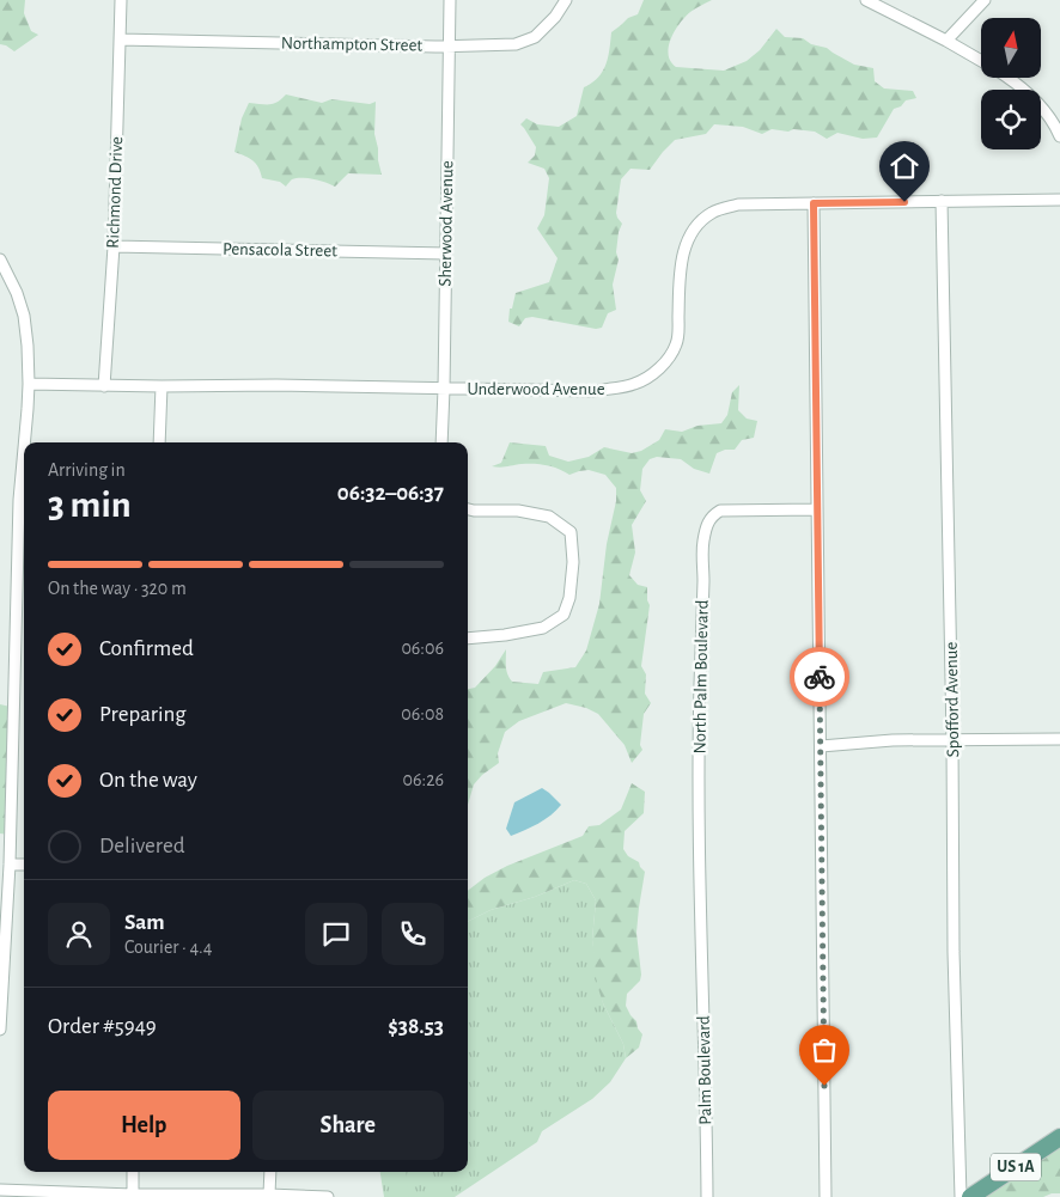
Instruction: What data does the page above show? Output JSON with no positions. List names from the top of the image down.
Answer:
{
  "streets": {
    "main road": ["US 1A"],
    "street": [
      "Northampton Street",
      "Richmond Drive",
      "Sherwood Avenue",
      "Pensacola Street",
      "Underwood Avenue",
      "North Palm Boulevard",
      "Spofford Avenue",
      "Palm Boulevard"
    ]
  },
  "crossings": [
    ["Northampton Street", "Richmond Drive"],
    ["Northampton Street", "Sherwood Avenue"],
    ["Richmond Drive", "Pensacola Street"],
    ["Richmond Drive", "Underwood Avenue"],
    ["Sherwood Avenue", "Pensacola Street"],
    ["Sherwood Avenue", "Underwood Avenue"],
    ["Underwood Avenue", "Spofford Avenue"],
    ["North Palm Boulevard", "Palm Boulevard"]
  ],
  "north": "top",
  "page": {
    "heading": ["3 min", "Arriving in", "06:32–06:37"],
    "panel": [
      "Sam",
      "Courier · 4.4",
      "Order #5949",
      "$38.53"
    ],
    "bar": "On the way · 320 m",
    "list": [
      ["Confirmed", "06:06"],
      ["Preparing", "06:08"],
      ["On the way", "06:26"],
      "Delivered"
    ],
    "buttons": ["Help", "Share"]
  }
}
